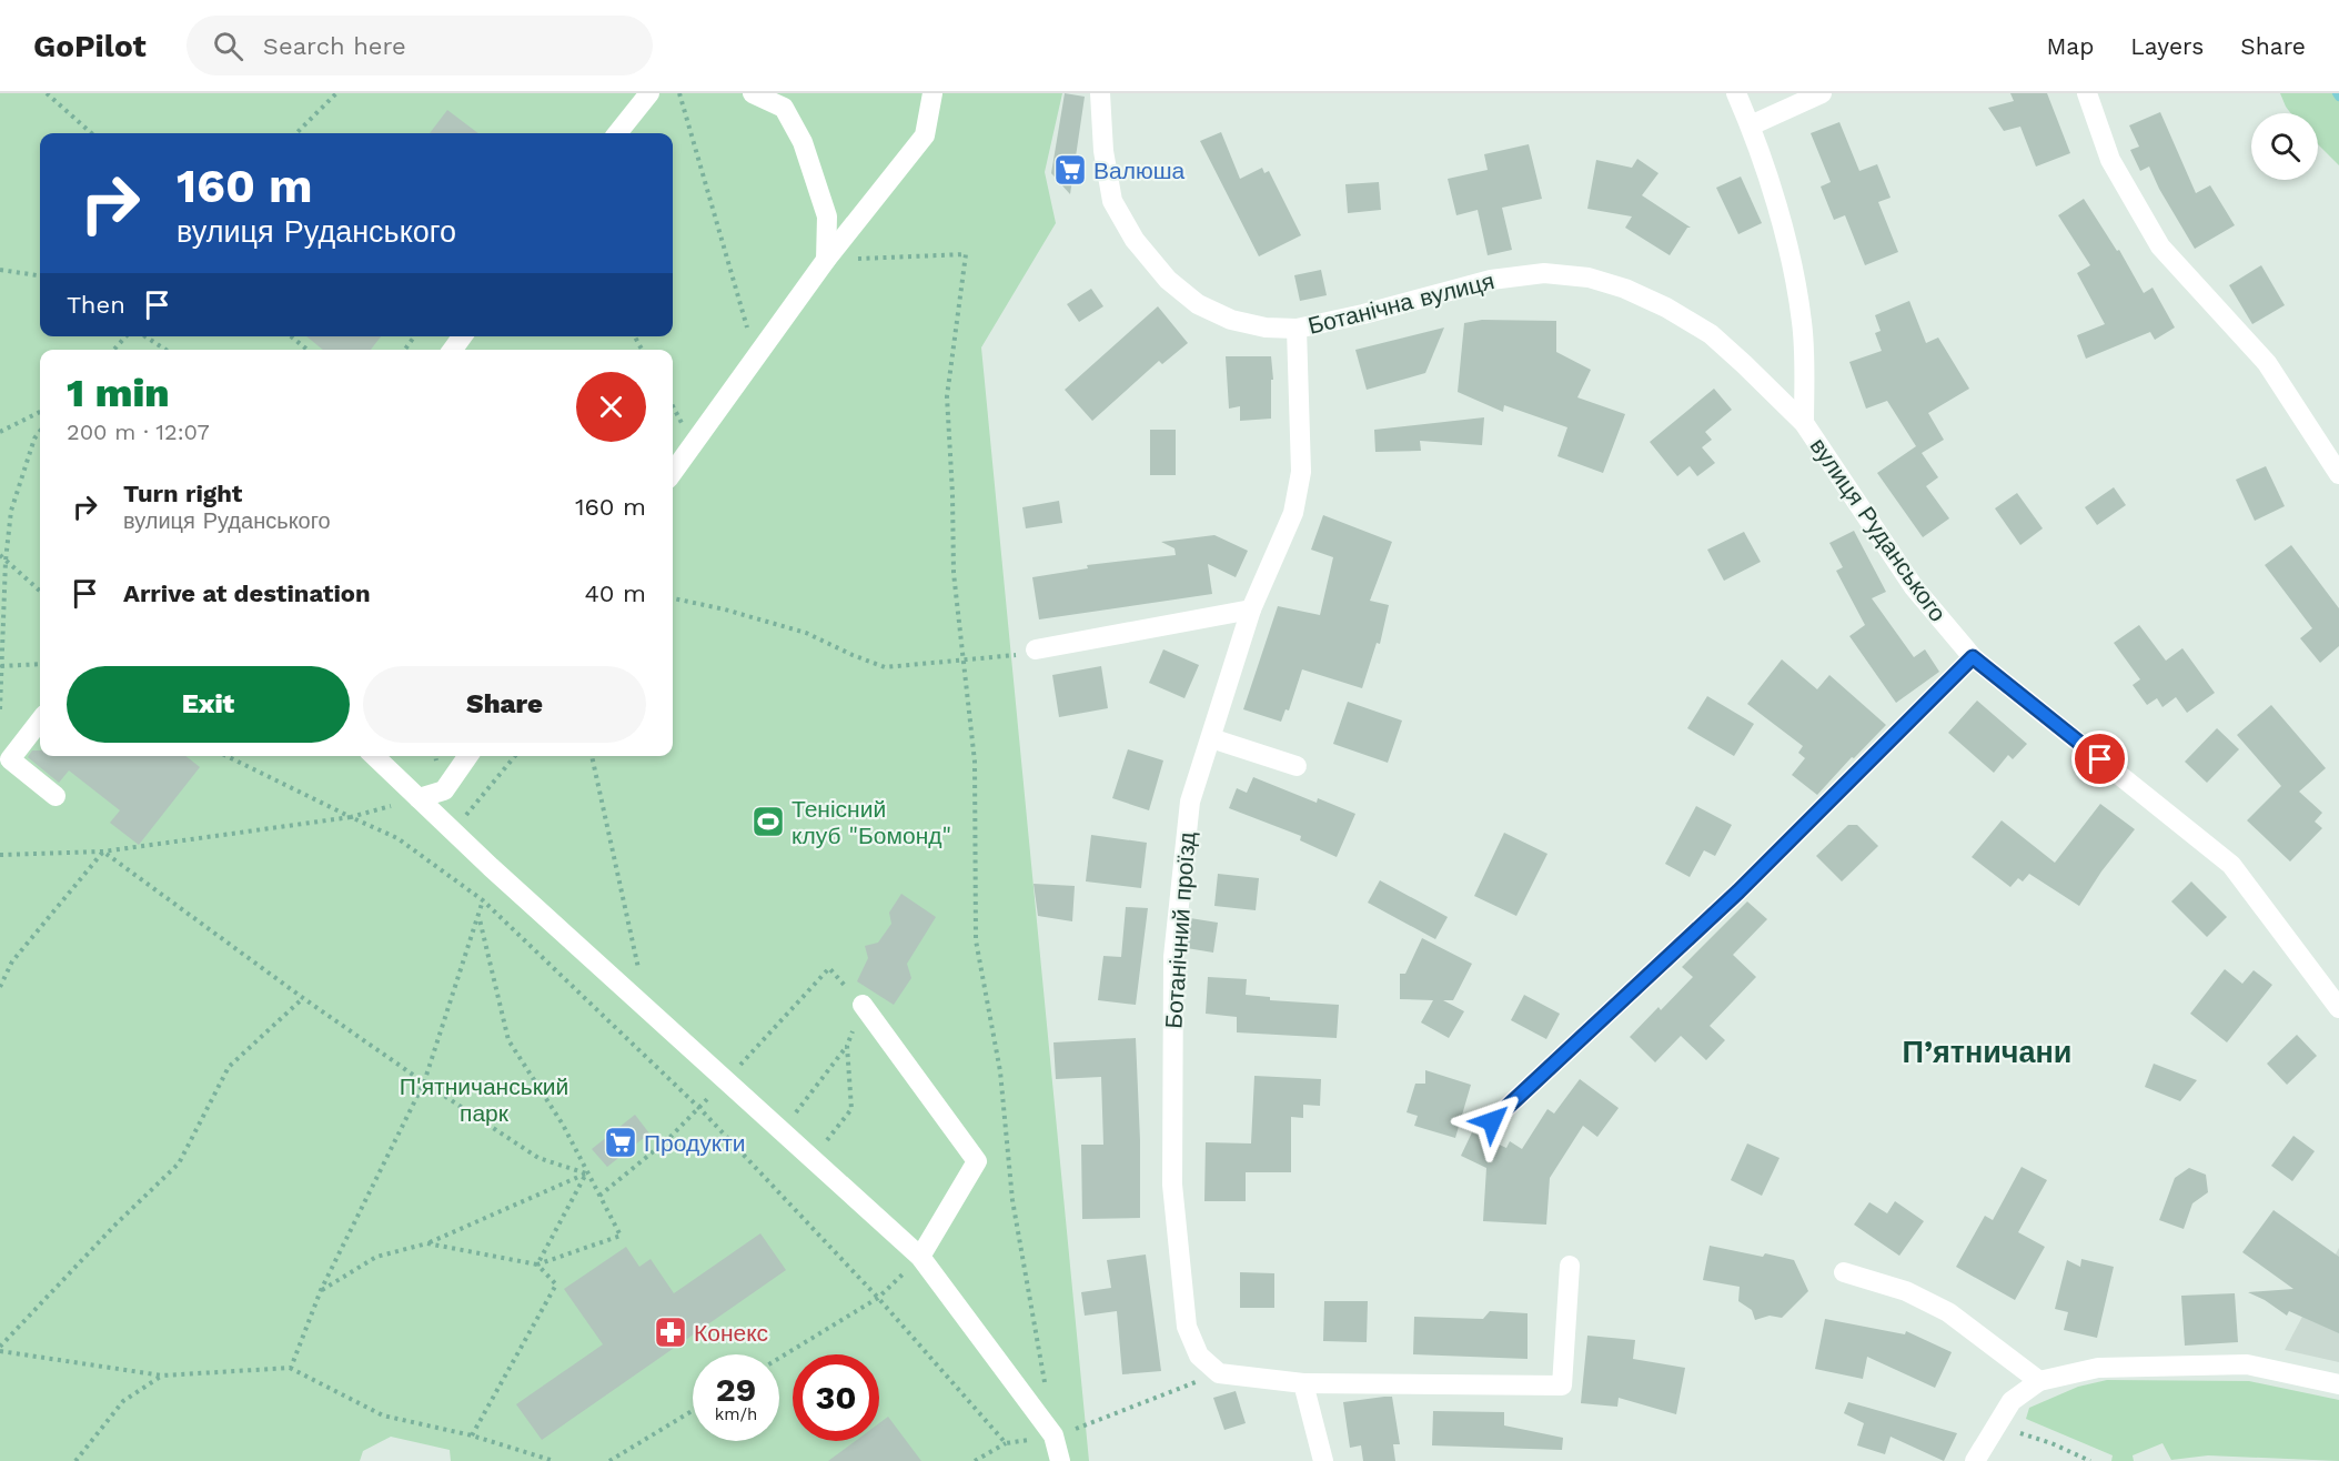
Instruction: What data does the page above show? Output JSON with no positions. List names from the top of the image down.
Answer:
{
  "streets": {
    "street": ["Ботанічна вулиця", "вулиця Руданського", "Ботанічний проїзд"]
  },
  "crossings": [
    ["Ботанічна вулиця", "вулиця Руданського"],
    ["Ботанічна вулиця", "Ботанічний проїзд"]
  ],
  "districts": ["П’ятничани"],
  "parks": ["П'ятничанський парк"],
  "places": {
    "supermarket": ["Валюша", "Продукти"],
    "sports": ["Тенісний клуб \"Бомонд\""],
    "pharmacy": ["Конекс"]
  },
  "page": {
    "header": "GoPilot",
    "search": "Search here",
    "nav": ["Map", "Layers", "Share"],
    "turn": ["160 m", "вулиця Руданського"],
    "then": "Then",
    "heading": ["1 min", "200 m · 12:07"],
    "list": [
      {
        "name": "Turn right",
        "note": "вулиця Руданського",
        "value": "160 m"
      },
      {
        "name": "Arrive at destination",
        "value": "40 m"
      }
    ],
    "buttons": ["Exit", "Share"],
    "speed": "29 km/h",
    "limit": "30"
  }
}
